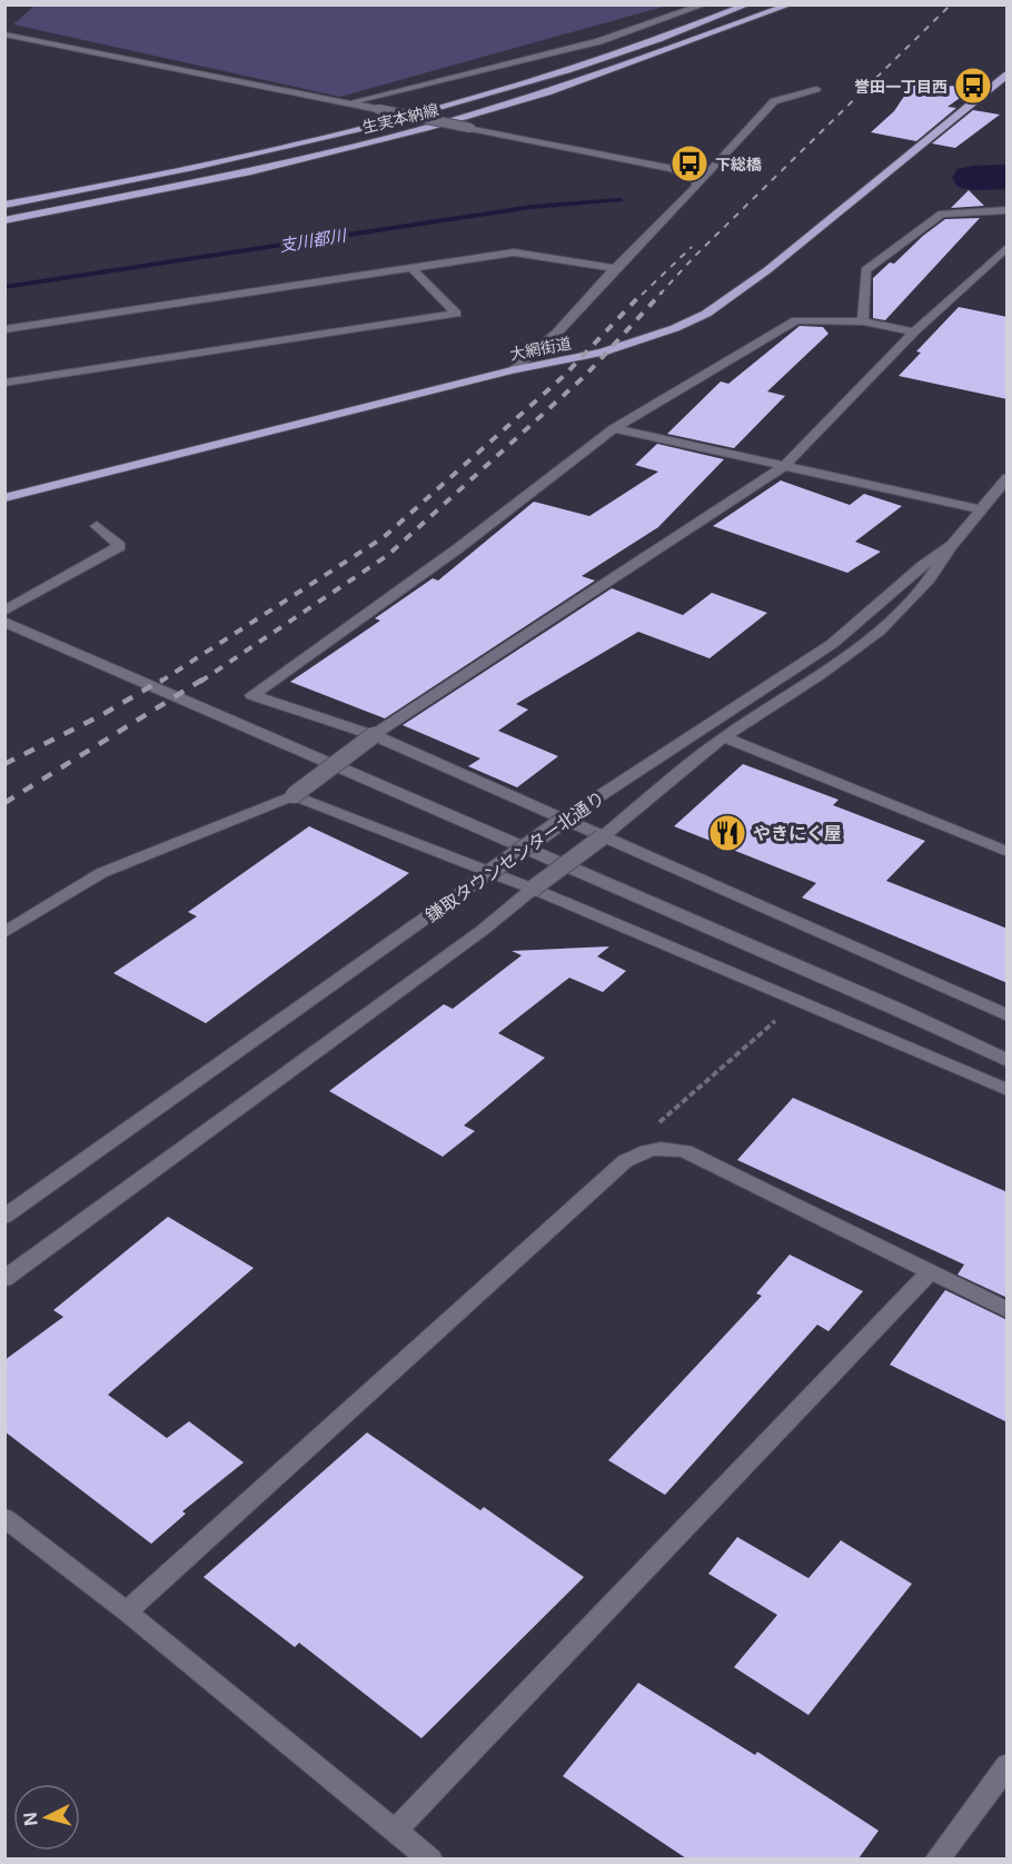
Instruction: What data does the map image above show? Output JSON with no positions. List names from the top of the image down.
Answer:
{
  "streets": {
    "main road": ["生実本納線", "大網街道"],
    "street": ["鎌取タウンセンター北通り"]
  },
  "water": ["支川都川"],
  "places": {
    "bus stop": ["誉田一丁目西", "下総橋"],
    "restaurant": ["やきにく屋"]
  },
  "north": "left"
}
